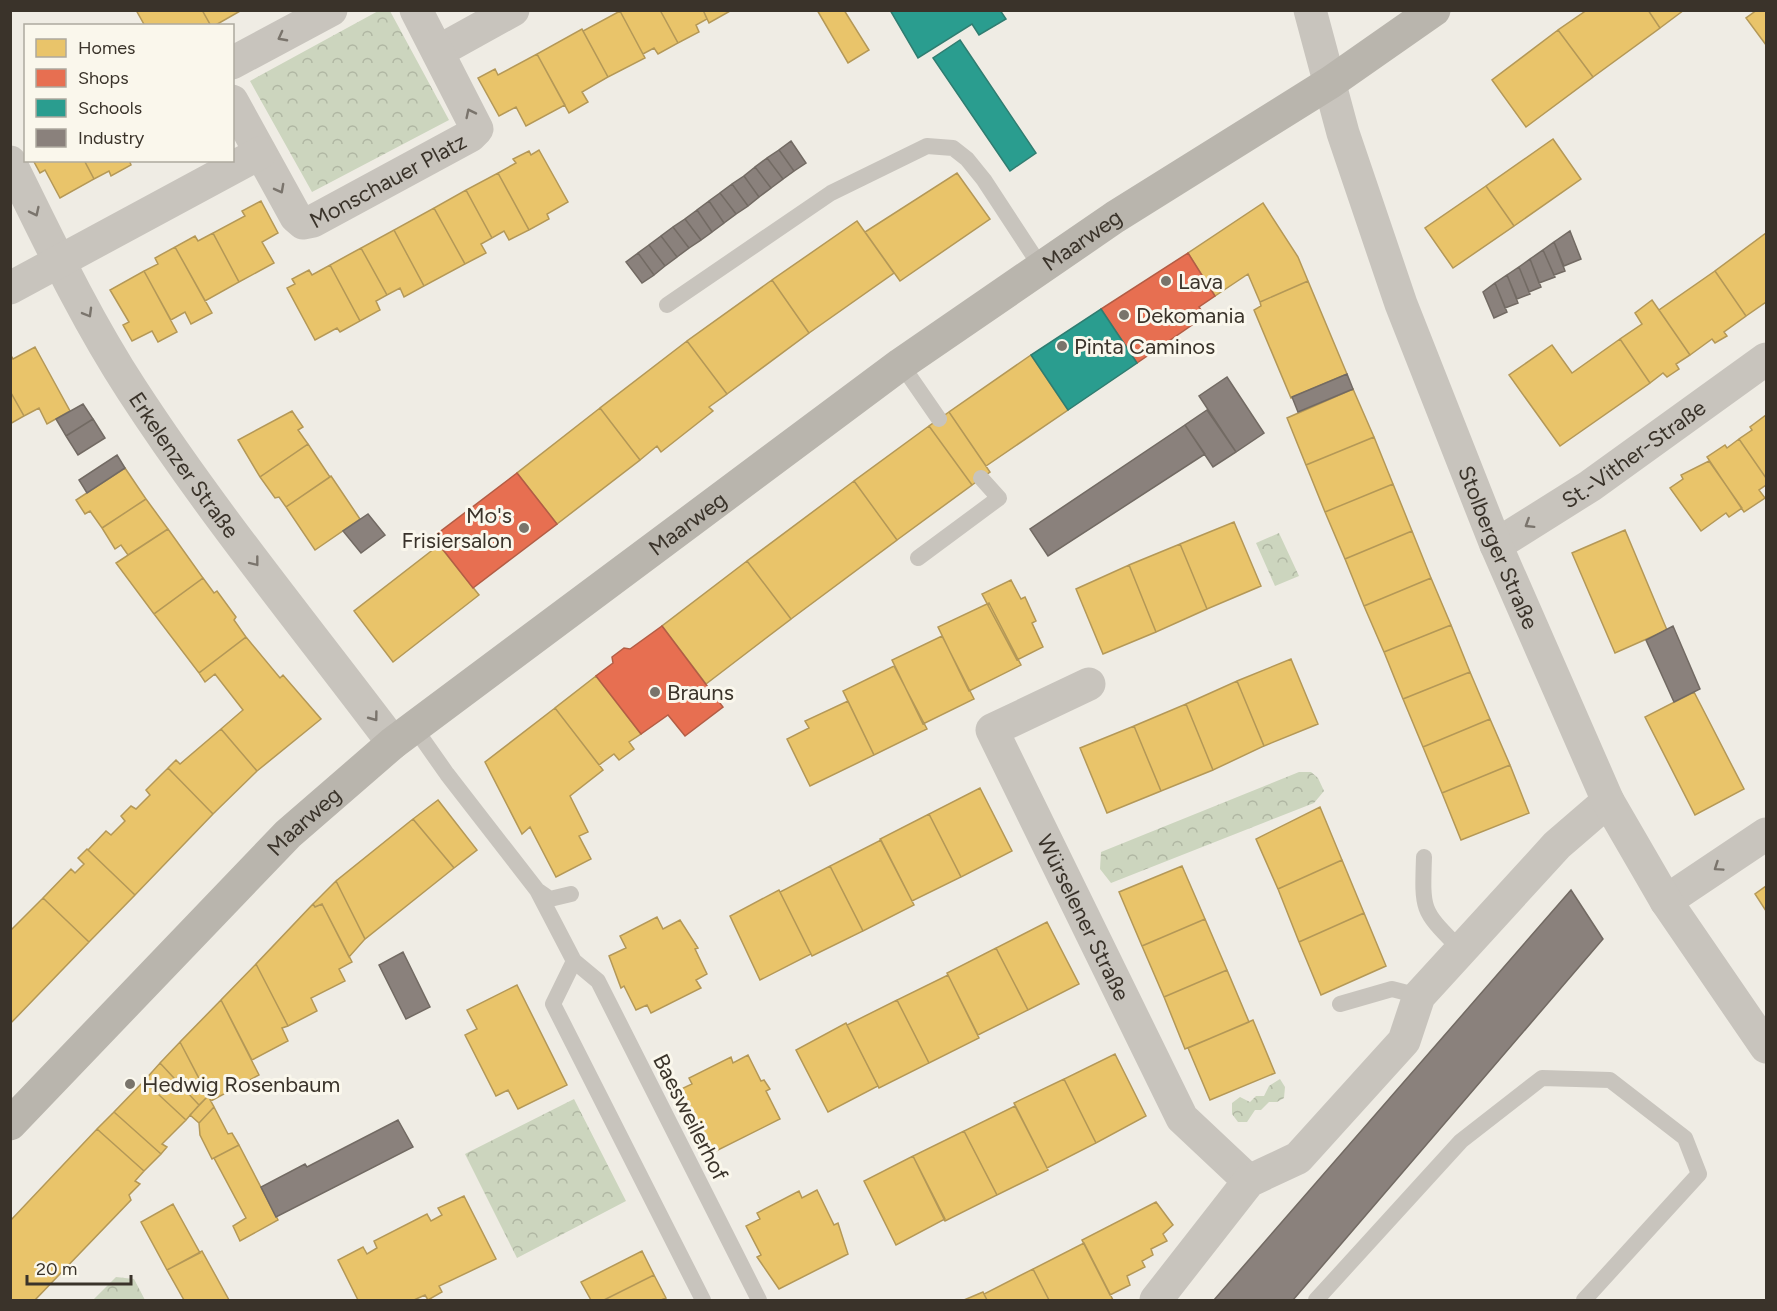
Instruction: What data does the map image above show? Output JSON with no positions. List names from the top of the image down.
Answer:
{
  "streets": {
    "main road": ["Maarweg"],
    "street": [
      "Monschauer Platz",
      "St.-Vither-Straße",
      "Erkelenzer Straße",
      "Stolberger Straße",
      "Würselener Straße"
    ],
    "lane": ["Baesweilerhof"]
  },
  "crossings": [
    ["Maarweg", "Erkelenzer Straße"],
    ["Maarweg", "Stolberger Straße"],
    ["Maarweg", "Baesweilerhof"],
    ["St.-Vither-Straße", "Stolberger Straße"],
    ["Erkelenzer Straße", "Baesweilerhof"]
  ],
  "one_way": ["St.-Vither-Straße", "Erkelenzer Straße"],
  "places": [
    "Lava",
    "Dekomania",
    "Pinta Caminos",
    "Mo's Frisiersalon",
    "Brauns",
    "Hedwig Rosenbaum"
  ],
  "legend": [
    "Homes",
    "Shops",
    "Schools",
    "Industry"
  ],
  "scale_bar": "20 m"
}
